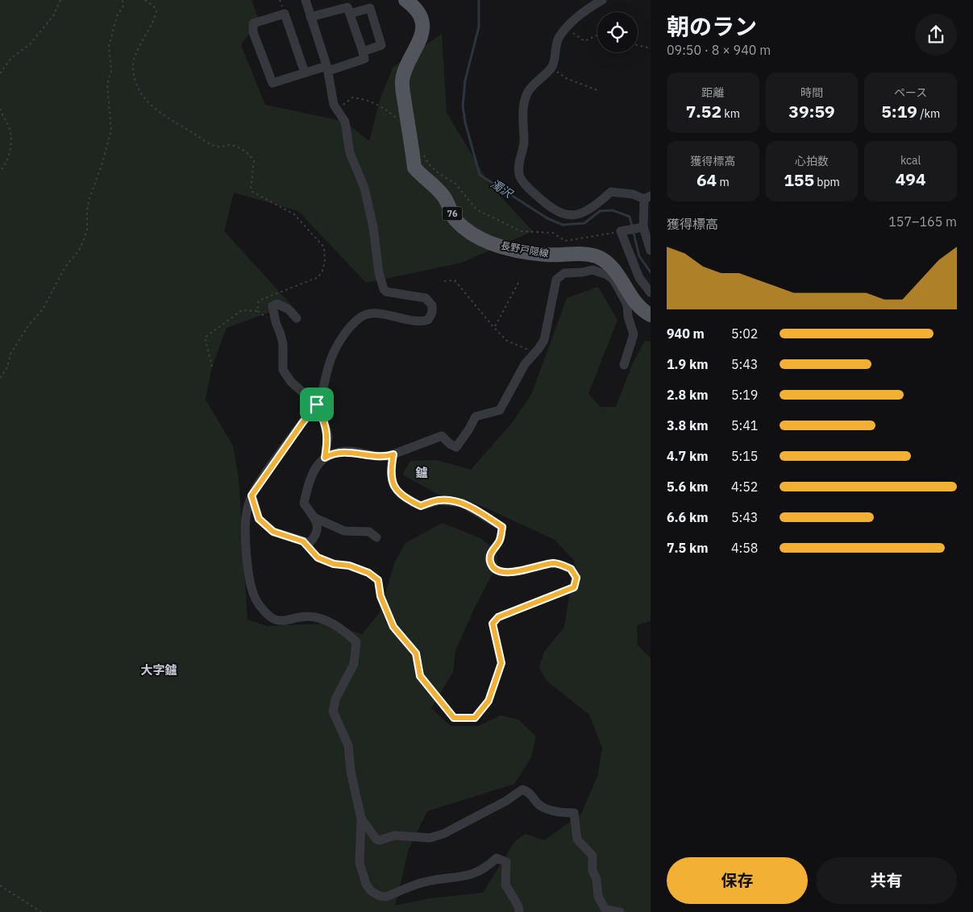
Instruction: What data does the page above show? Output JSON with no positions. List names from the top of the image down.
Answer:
{
  "streets": {
    "main road": ["76", "長野戸隠線"]
  },
  "districts": ["鑪", "大字鑪"],
  "water": ["濁沢"],
  "page": {
    "heading": ["朝のラン", "09:50 · 8 × 940 m"],
    "stats": [
      ["距離", "7.52 km"],
      ["時間", "39:59"],
      ["ペース", "5:19 /km"],
      ["獲得標高", "64 m"],
      ["心拍数", "155 bpm"],
      ["kcal", "494"]
    ],
    "chart": ["獲得標高", "157–165 m"],
    "list": [
      {
        "name": "940 m",
        "note": "5:02"
      },
      {
        "name": "1.9 km",
        "note": "5:43"
      },
      {
        "name": "2.8 km",
        "note": "5:19"
      },
      {
        "name": "3.8 km",
        "note": "5:41"
      },
      {
        "name": "4.7 km",
        "note": "5:15"
      },
      {
        "name": "5.6 km",
        "note": "4:52"
      },
      {
        "name": "6.6 km",
        "note": "5:43"
      },
      {
        "name": "7.5 km",
        "note": "4:58"
      }
    ],
    "buttons": ["保存", "共有"]
  }
}
